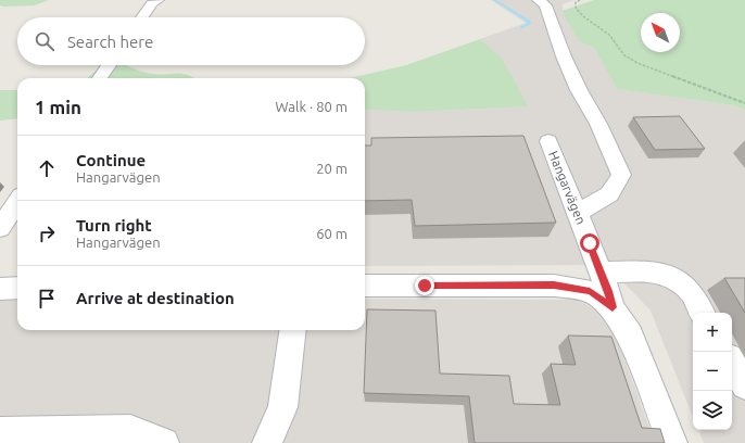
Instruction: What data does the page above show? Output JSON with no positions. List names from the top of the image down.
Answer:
{
  "streets": {
    "street": ["Hangarvägen"]
  },
  "north": "top left",
  "page": {
    "search": "Search here",
    "heading": ["1 min", "Walk · 80 m"],
    "list": [
      ["Continue", "Hangarvägen", "20 m"],
      ["Turn right", "Hangarvägen", "60 m"],
      "Arrive at destination"
    ],
    "map_buttons": ["+", "−"]
  }
}
